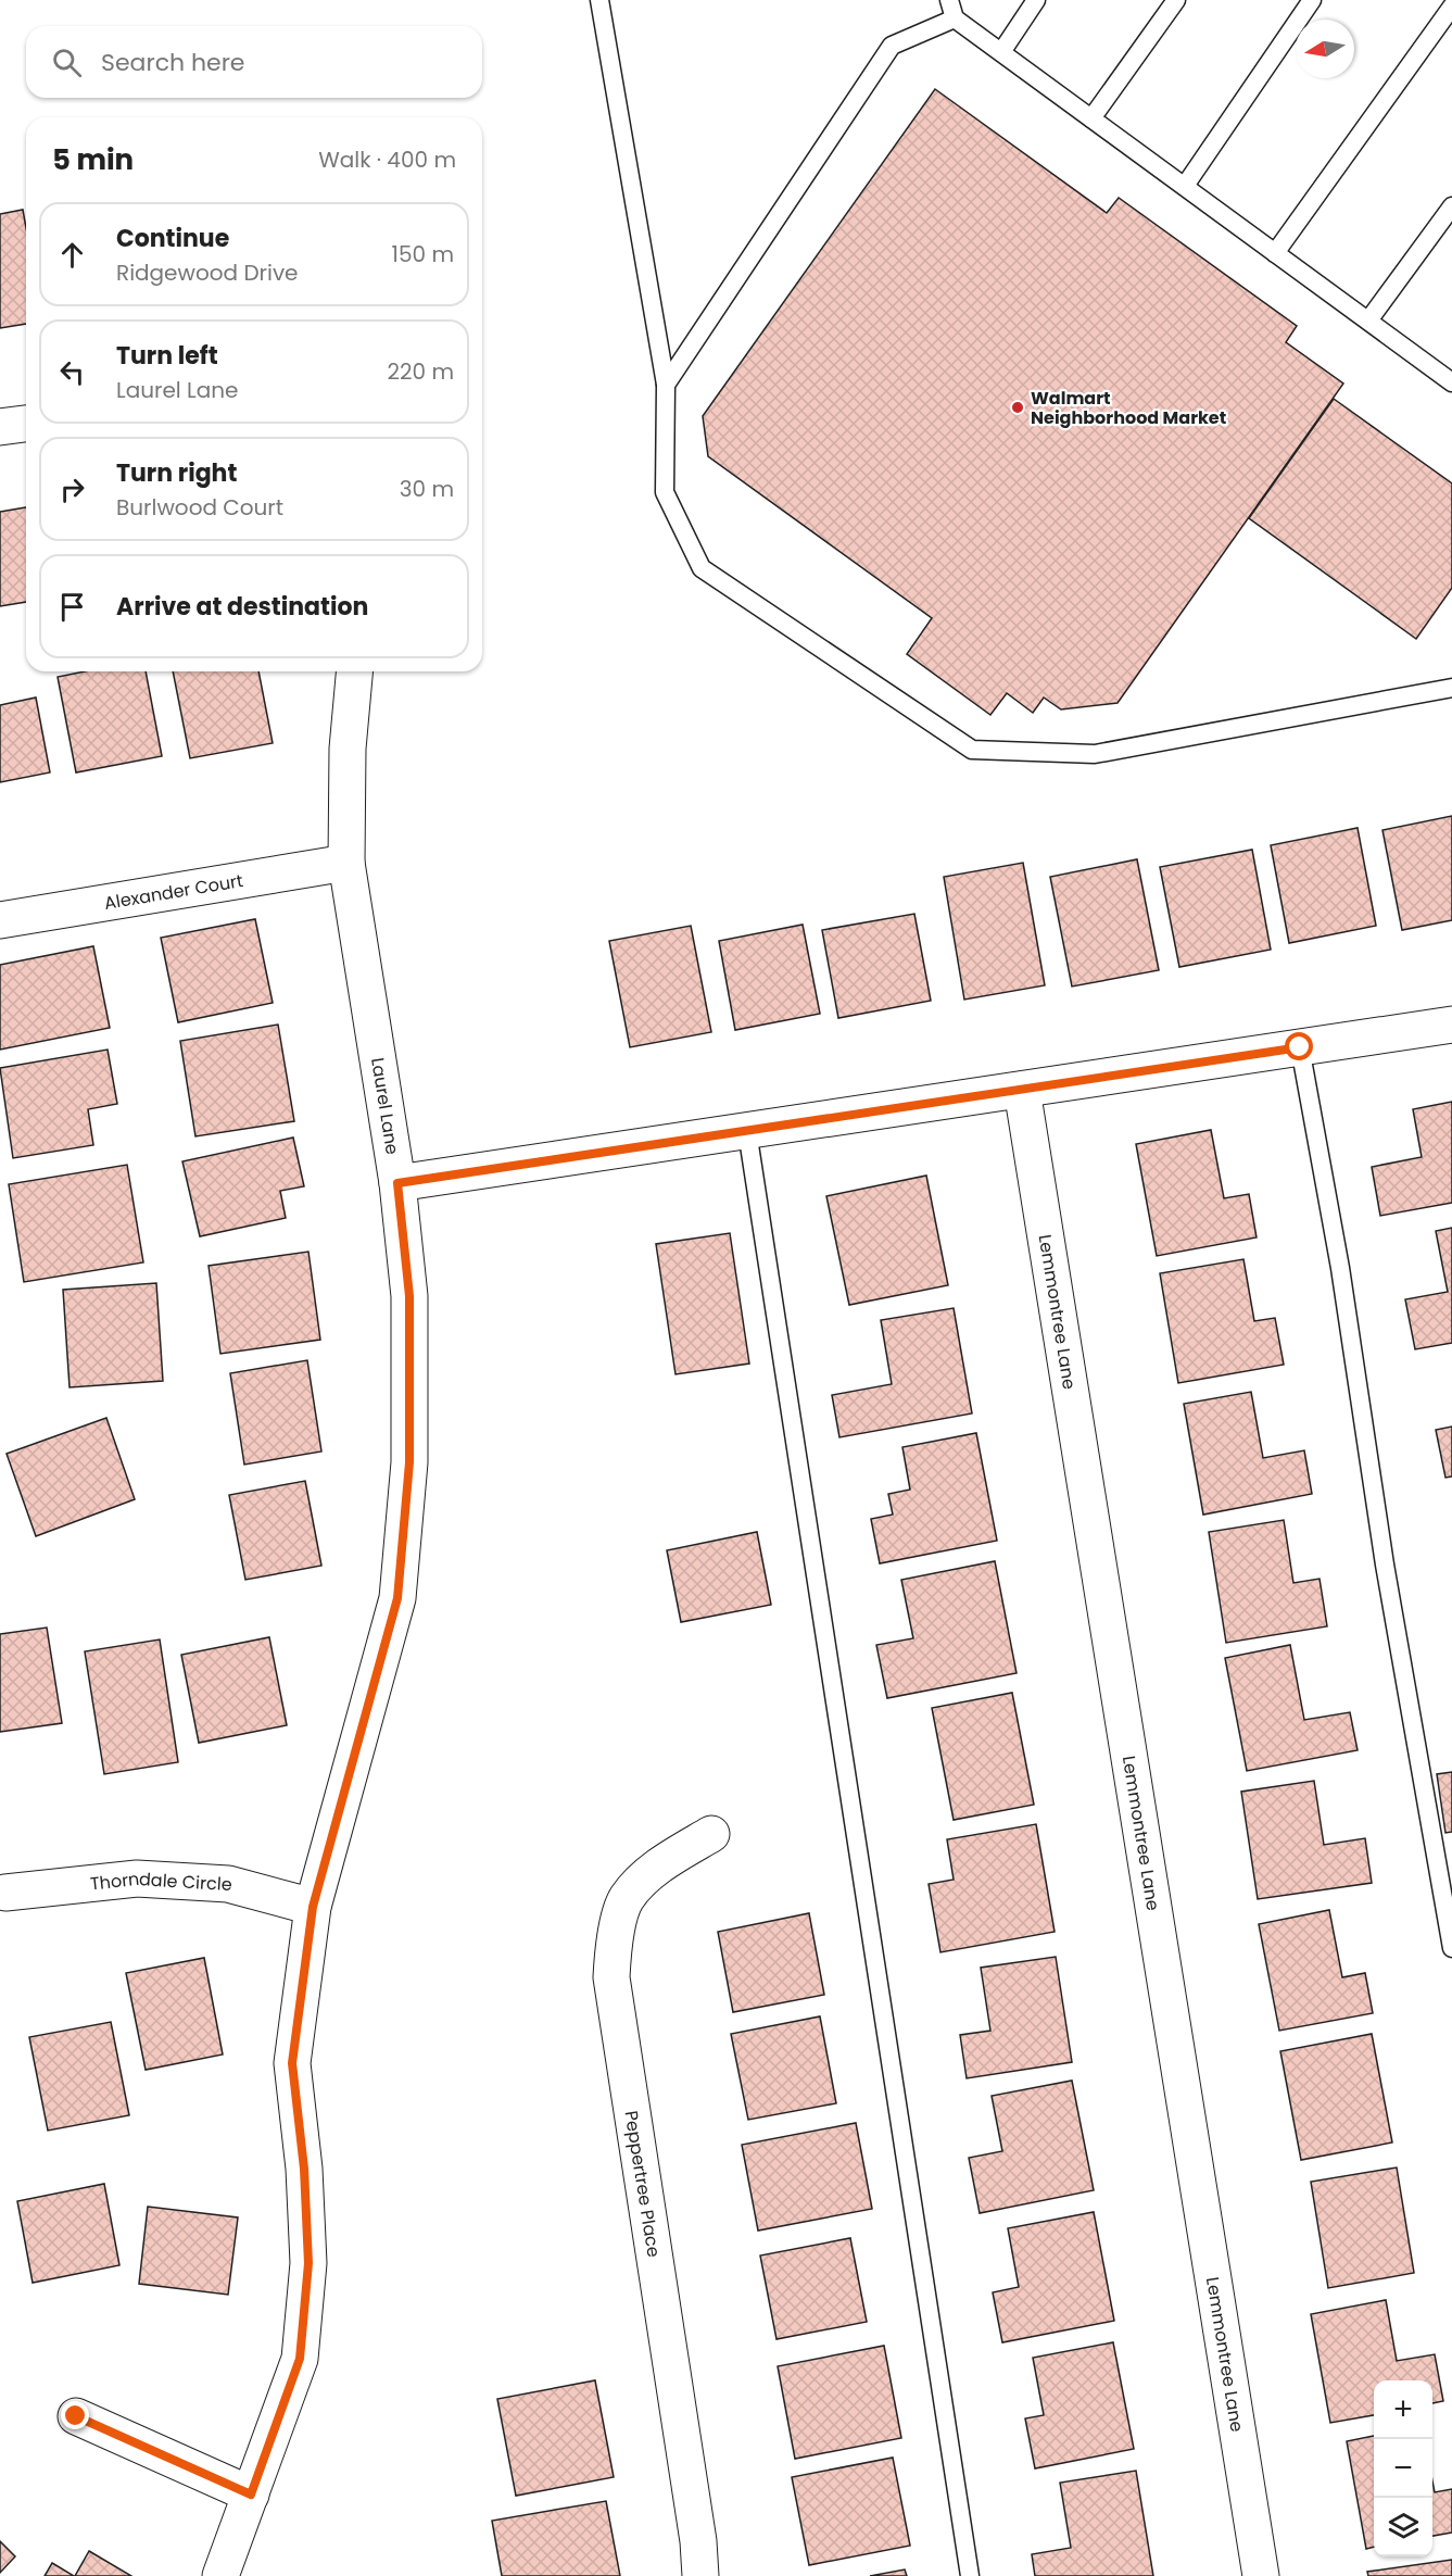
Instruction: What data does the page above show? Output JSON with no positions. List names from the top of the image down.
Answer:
{
  "streets": {
    "street": [
      "Alexander Court",
      "Laurel Lane",
      "Lemmontree Lane",
      "Thorndale Circle",
      "Peppertree Place"
    ]
  },
  "crossings": [
    ["Alexander Court", "Laurel Lane"],
    ["Laurel Lane", "Thorndale Circle"]
  ],
  "places": ["Walmart Neighborhood Market"],
  "north": "left",
  "page": {
    "search": "Search here",
    "heading": ["5 min", "Walk · 400 m"],
    "list": [
      ["Continue", "Ridgewood Drive", "150 m"],
      ["Turn left", "Laurel Lane", "220 m"],
      ["Turn right", "Burlwood Court", "30 m"],
      "Arrive at destination"
    ],
    "map_buttons": ["+", "−"]
  }
}
